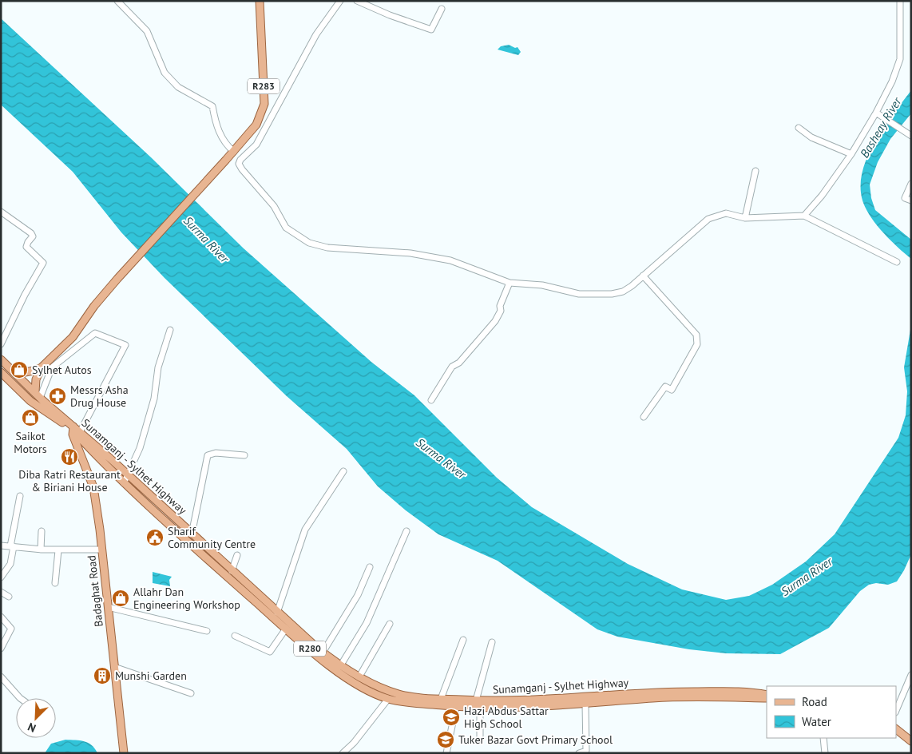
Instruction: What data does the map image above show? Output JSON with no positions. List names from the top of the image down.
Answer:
{
  "streets": {
    "main road": [
      "R283",
      "Sunamganj - Sylhet Highway",
      "Badaghat Road",
      "R280"
    ]
  },
  "crossings": [
    ["Sunamganj - Sylhet Highway", "Badaghat Road"]
  ],
  "water": ["Basheay River", "Surma River"],
  "places": {
    "shop": ["Sylhet Autos", "Saikot Motors", "Allahr Dan Engineering Workshop"],
    "pharmacy": ["Messrs Asha Drug House"],
    "restaurant": ["Diba Ratri Restaurant & Biriani House"],
    "public building": ["Sharif Community Centre"],
    "building": ["Munshi Garden"],
    "school or university": ["Hazi Abdus Sattar High School", "Tuker Bazar Govt Primary School"]
  },
  "legend": ["Road", "Water"],
  "north": "bottom left"
}
